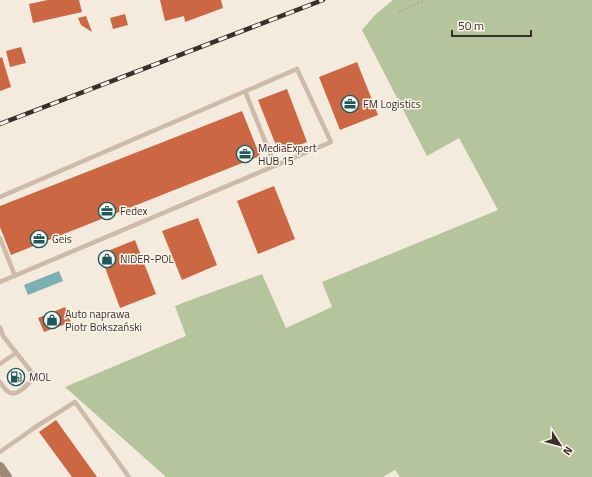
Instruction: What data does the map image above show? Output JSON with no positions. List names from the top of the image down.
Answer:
{
  "places": {
    "office": [
      "FM Logistics",
      "MediaExpert HUB 15",
      "Fedex",
      "Geis"
    ],
    "shop": ["NIDER-POL", "Auto naprawa Piotr Bokszański"],
    "fuel station": ["MOL"]
  },
  "scale_bar": "50 m",
  "north": "bottom right"
}
